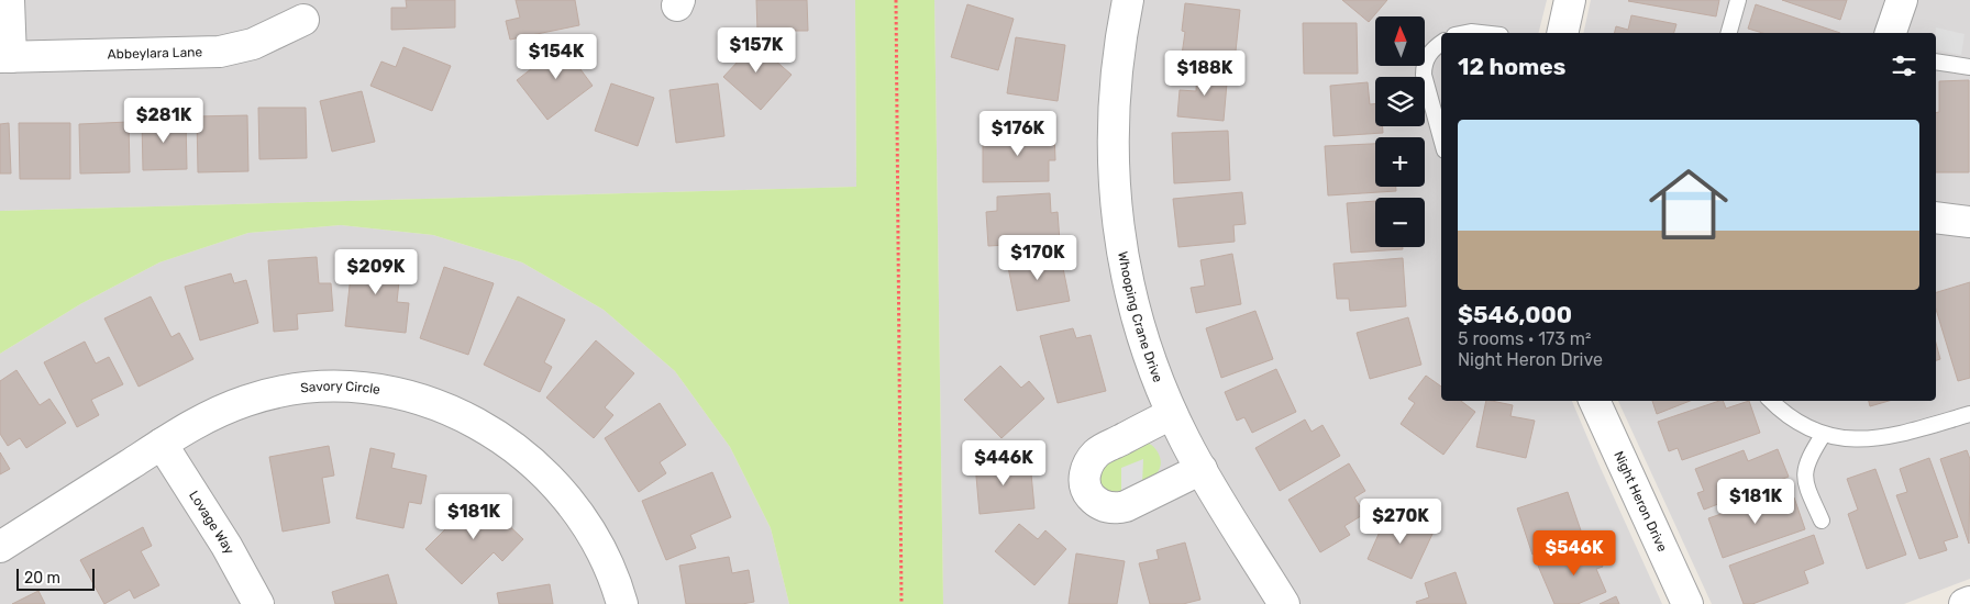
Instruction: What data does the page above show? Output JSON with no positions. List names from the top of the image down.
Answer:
{
  "streets": {
    "street": [
      "Abbeylara Lane",
      "Whooping Crane Drive",
      "Savory Circle",
      "Night Heron Drive",
      "Lovage Way"
    ]
  },
  "crossings": [
    ["Savory Circle", "Lovage Way"]
  ],
  "scale_bar": "20 m",
  "north": "top",
  "page": {
    "map_buttons": ["+", "−"],
    "price": [
      "$157K",
      "$154K",
      "$188K",
      "$281K",
      "$176K",
      "$170K",
      "$209K",
      "$446K",
      "$181K",
      "$181K",
      "$270K",
      "$546K"
    ],
    "heading": "12 homes",
    "list": [
      {
        "name": "$546,000",
        "note": "5 rooms · 173 m² · Night Heron Drive"
      }
    ],
    "scale": "20 m"
  }
}
